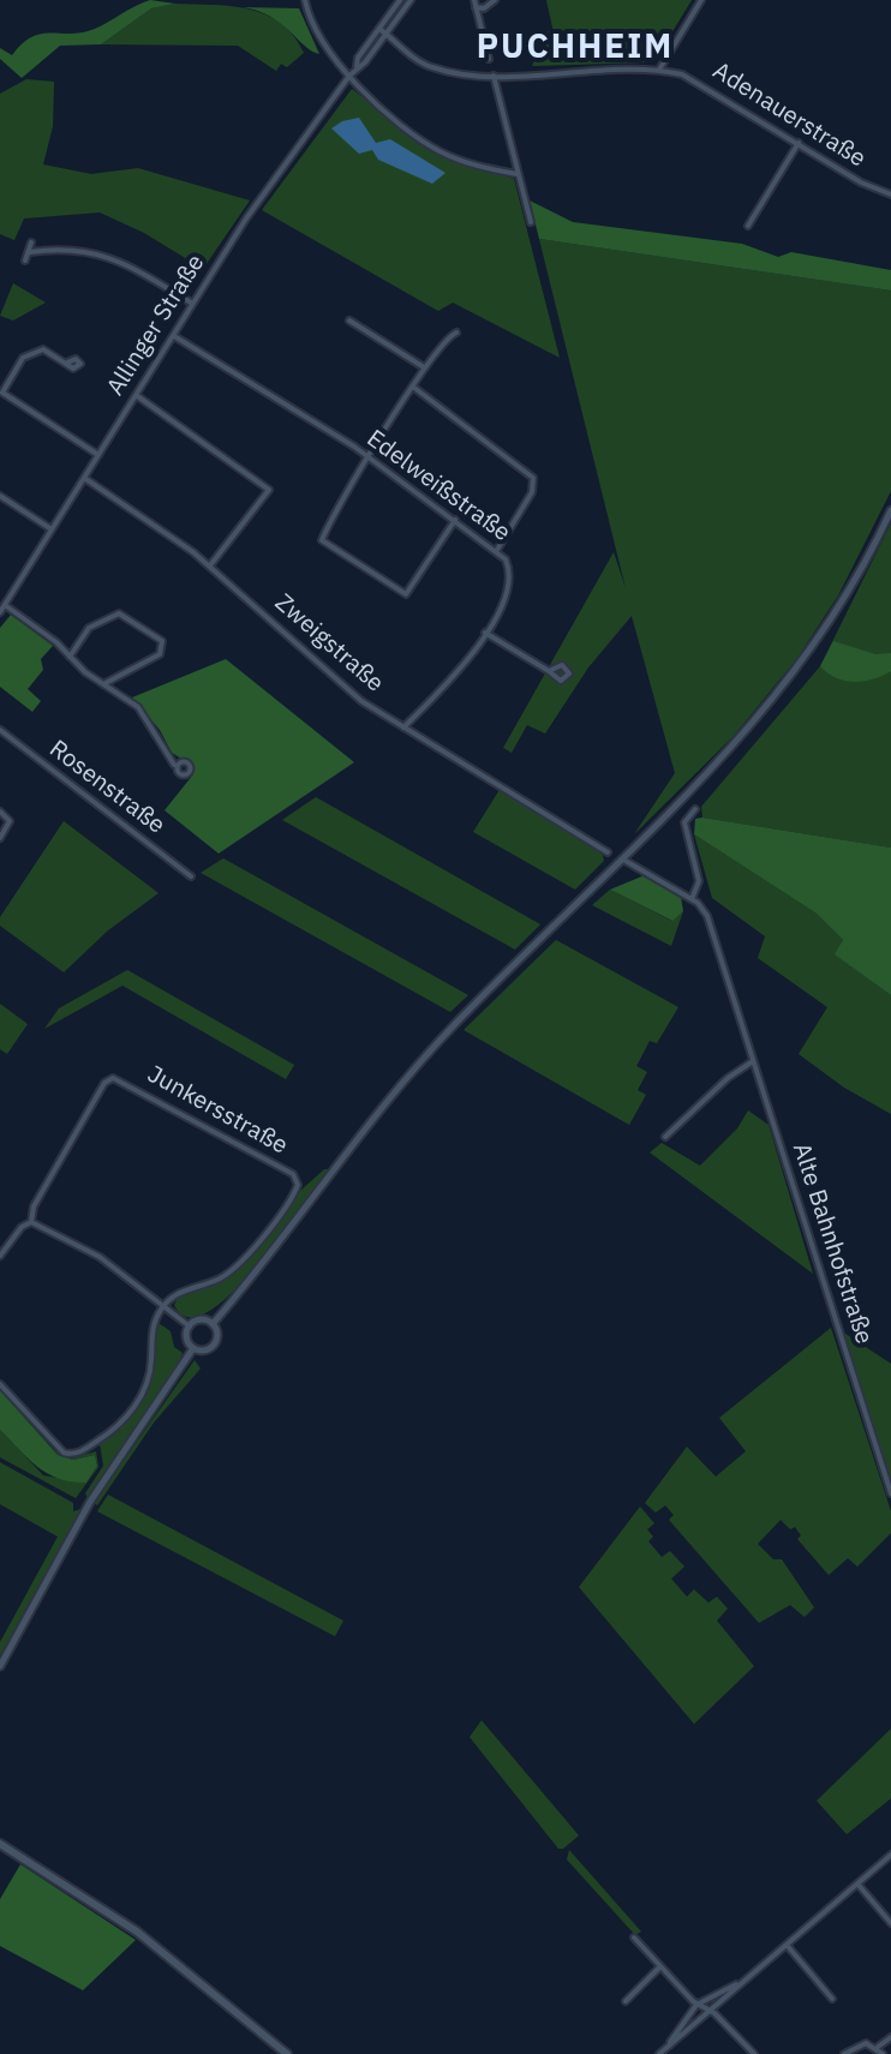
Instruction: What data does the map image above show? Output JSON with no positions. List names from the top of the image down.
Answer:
{
  "streets": {
    "street": [
      "Adenauerstraße",
      "Allinger Straße",
      "Edelweißstraße",
      "Zweigstraße",
      "Rosenstraße",
      "Junkersstraße",
      "Alte Bahnhofstraße"
    ]
  },
  "crossings": [
    ["Adenauerstraße", "Allinger Straße"],
    ["Allinger Straße", "Edelweißstraße"],
    ["Allinger Straße", "Zweigstraße"],
    ["Edelweißstraße", "Zweigstraße"]
  ],
  "districts": ["PUCHHEIM"]
}
